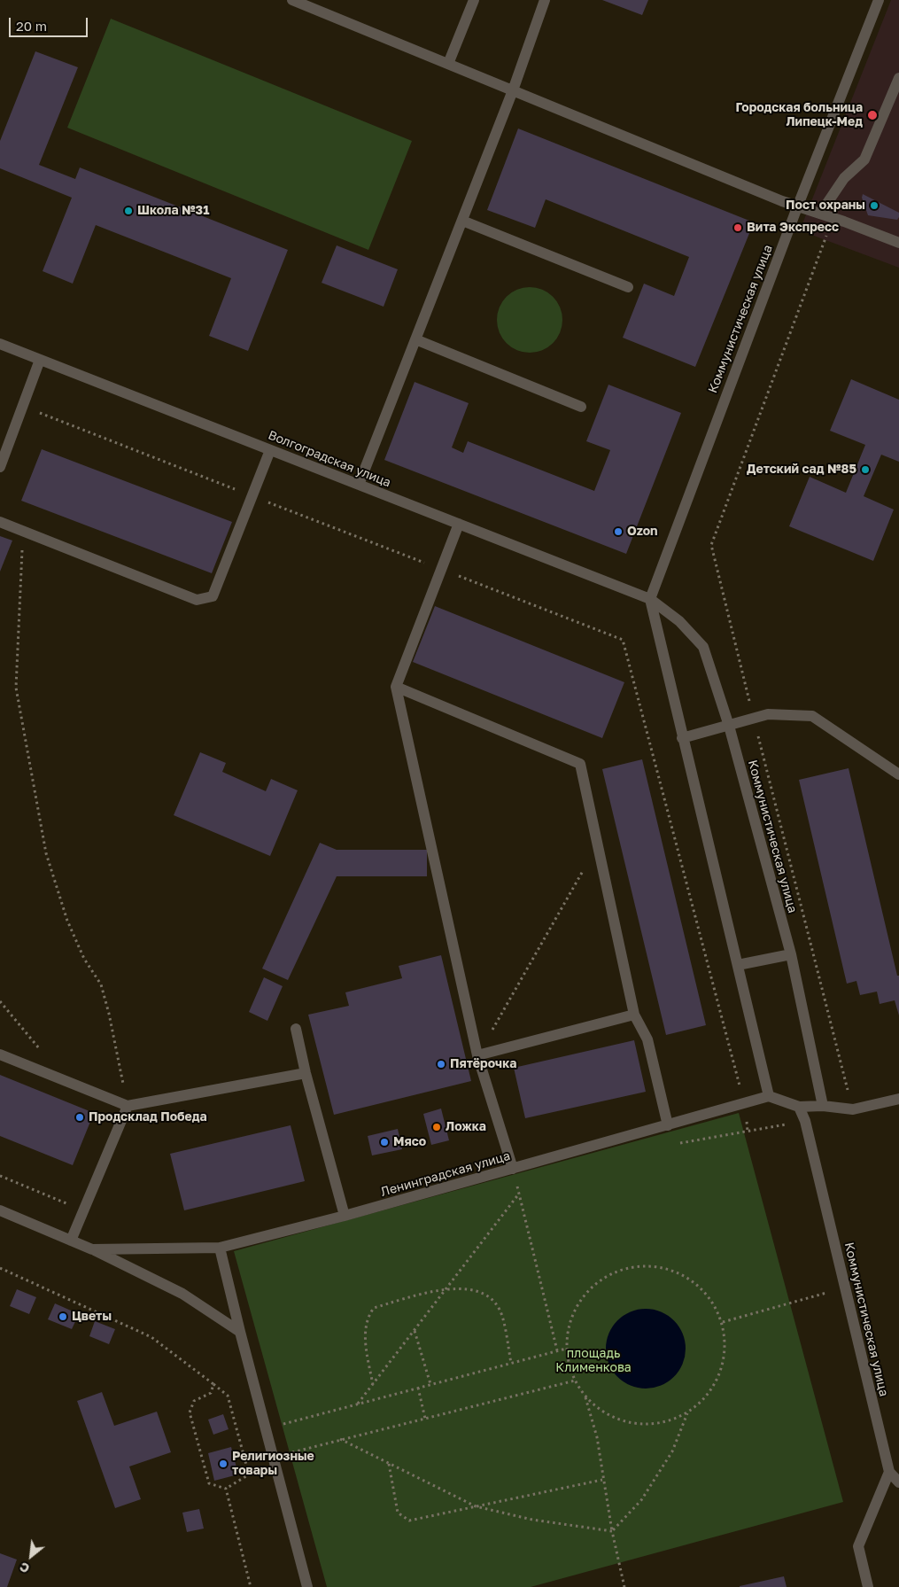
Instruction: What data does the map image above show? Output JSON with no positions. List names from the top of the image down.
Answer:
{
  "streets": {
    "street": ["Коммунистическая улица", "Волгоградская улица", "Ленинградская улица"]
  },
  "crossings": [
    ["Коммунистическая улица", "Волгоградская улица"]
  ],
  "parks": ["площадь Клименкова"],
  "places": [
    "Городская больница Липецк-Мед",
    "Пост охраны",
    "Школа №31",
    "Вита Экспресс",
    "Детский сад №85",
    "Ozon",
    "Пятёрочка",
    "Продсклад Победа",
    "Ложка",
    "Мясо",
    "Цветы",
    "Религиозные товары"
  ],
  "scale_bar": "20 m",
  "north": "bottom left"
}
